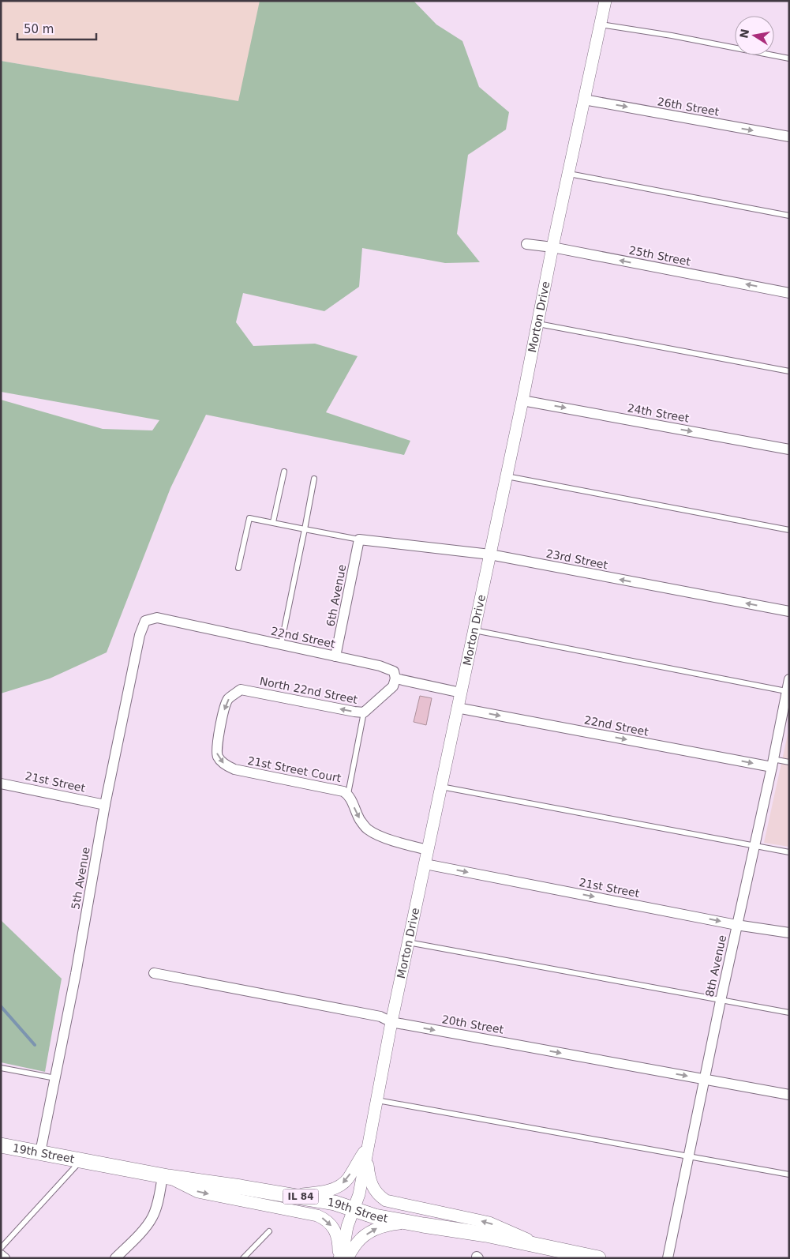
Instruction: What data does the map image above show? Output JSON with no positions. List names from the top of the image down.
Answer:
{
  "streets": {
    "main road": ["19th Street", "IL 84"],
    "street": [
      "26th Street",
      "25th Street",
      "Morton Drive",
      "24th Street",
      "23rd Street",
      "6th Avenue",
      "22nd Street",
      "North 22nd Street",
      "21st Street Court",
      "21st Street",
      "5th Avenue",
      "8th Avenue",
      "20th Street"
    ]
  },
  "crossings": [
    ["26th Street", "Morton Drive"],
    ["25th Street", "Morton Drive"],
    ["Morton Drive", "24th Street"],
    ["Morton Drive", "23rd Street"],
    ["Morton Drive", "22nd Street"],
    ["Morton Drive", "21st Street Court"],
    ["Morton Drive", "21st Street"],
    ["Morton Drive", "20th Street"],
    ["Morton Drive", "19th Street"],
    ["23rd Street", "6th Avenue"],
    ["6th Avenue", "22nd Street"],
    ["22nd Street", "North 22nd Street"],
    ["22nd Street", "5th Avenue"],
    ["22nd Street", "8th Avenue"],
    ["North 22nd Street", "21st Street Court"],
    ["21st Street", "5th Avenue"],
    ["21st Street", "8th Avenue"],
    ["5th Avenue", "19th Street"],
    ["8th Avenue", "20th Street"]
  ],
  "one_way": [
    "26th Street",
    "25th Street",
    "24th Street",
    "23rd Street",
    "22nd Street",
    "North 22nd Street",
    "21st Street Court",
    "21st Street",
    "20th Street"
  ],
  "scale_bar": "50 m",
  "north": "left"
}
